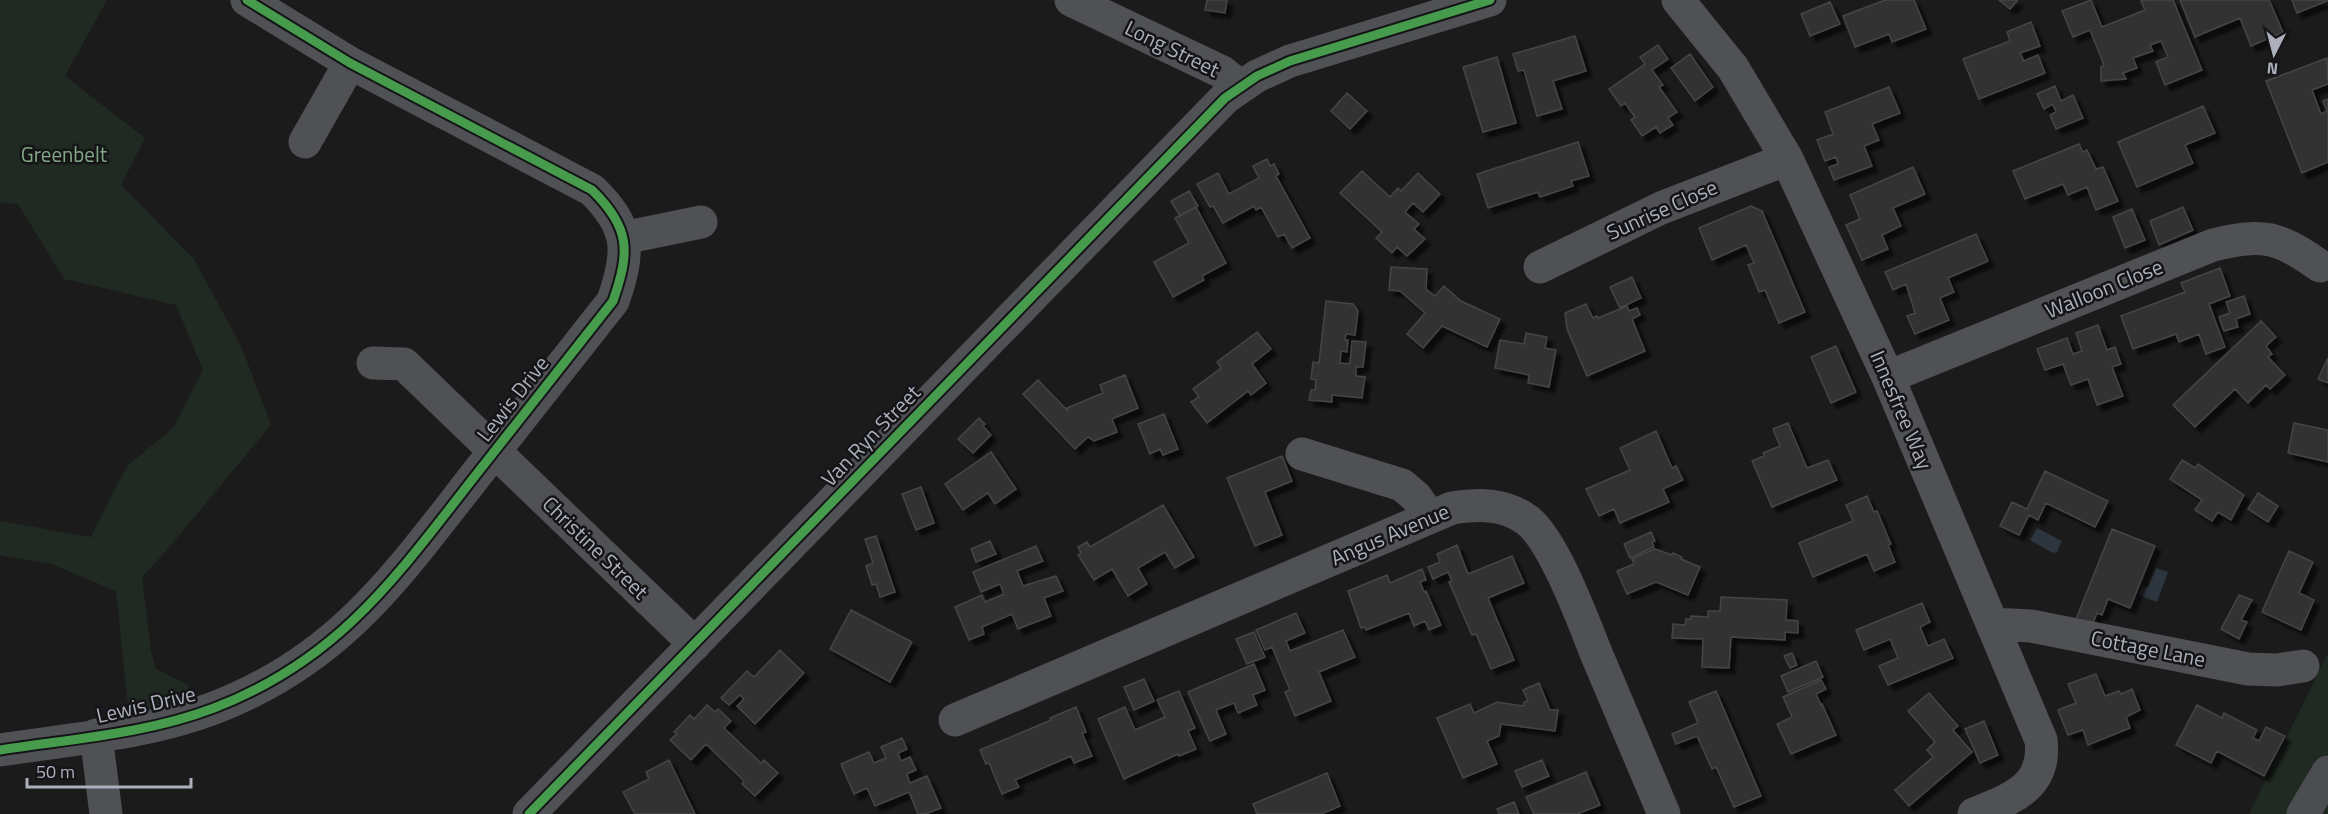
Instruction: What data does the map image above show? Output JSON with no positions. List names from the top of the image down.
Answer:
{
  "streets": {
    "street": [
      "Long Street",
      "Sunrise Close",
      "Walloon Close",
      "Lewis Drive",
      "Innesfree Way",
      "Van Ryn Street",
      "Angus Avenue",
      "Christine Street",
      "Cottage Lane"
    ]
  },
  "crossings": [
    ["Long Street", "Van Ryn Street"],
    ["Sunrise Close", "Innesfree Way"],
    ["Walloon Close", "Innesfree Way"],
    ["Lewis Drive", "Christine Street"],
    ["Innesfree Way", "Cottage Lane"],
    ["Van Ryn Street", "Christine Street"]
  ],
  "parks": ["Greenbelt"],
  "scale_bar": "50 m",
  "north": "bottom"
}
